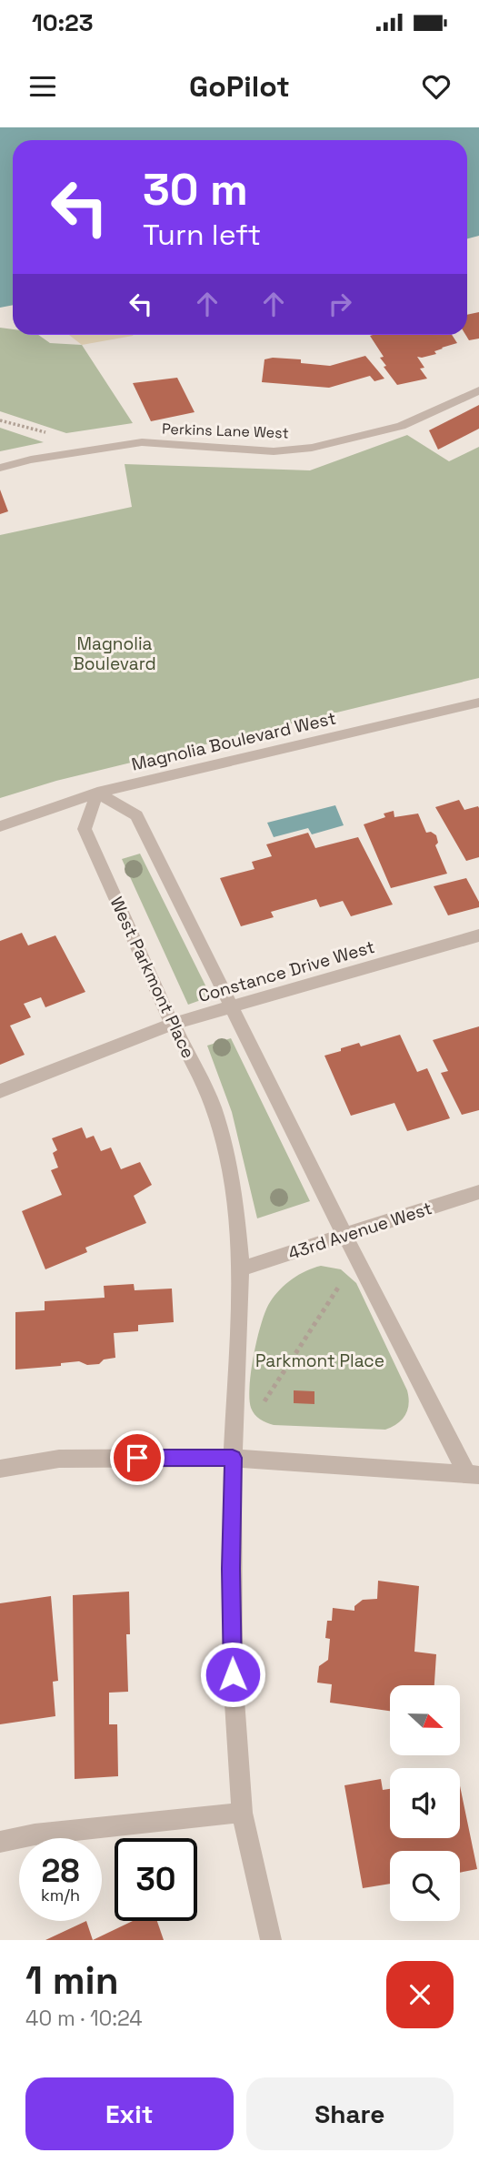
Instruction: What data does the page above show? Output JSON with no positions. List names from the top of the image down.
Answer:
{
  "streets": {
    "street": [
      "Perkins Lane West",
      "Magnolia Boulevard West",
      "Constance Drive West",
      "West Parkmont Place",
      "43rd Avenue West"
    ]
  },
  "crossings": [
    ["Magnolia Boulevard West", "West Parkmont Place"],
    ["Constance Drive West", "West Parkmont Place"],
    ["West Parkmont Place", "43rd Avenue West"]
  ],
  "parks": ["Magnolia Boulevard", "Parkmont Place"],
  "north": "right",
  "page": {
    "status": "10:23",
    "header": "GoPilot",
    "turn": ["30 m", "Turn left"],
    "speed": "28 km/h",
    "limit": "30",
    "heading": ["1 min", "40 m · 10:24"],
    "buttons": ["Exit", "Share"]
  }
}
